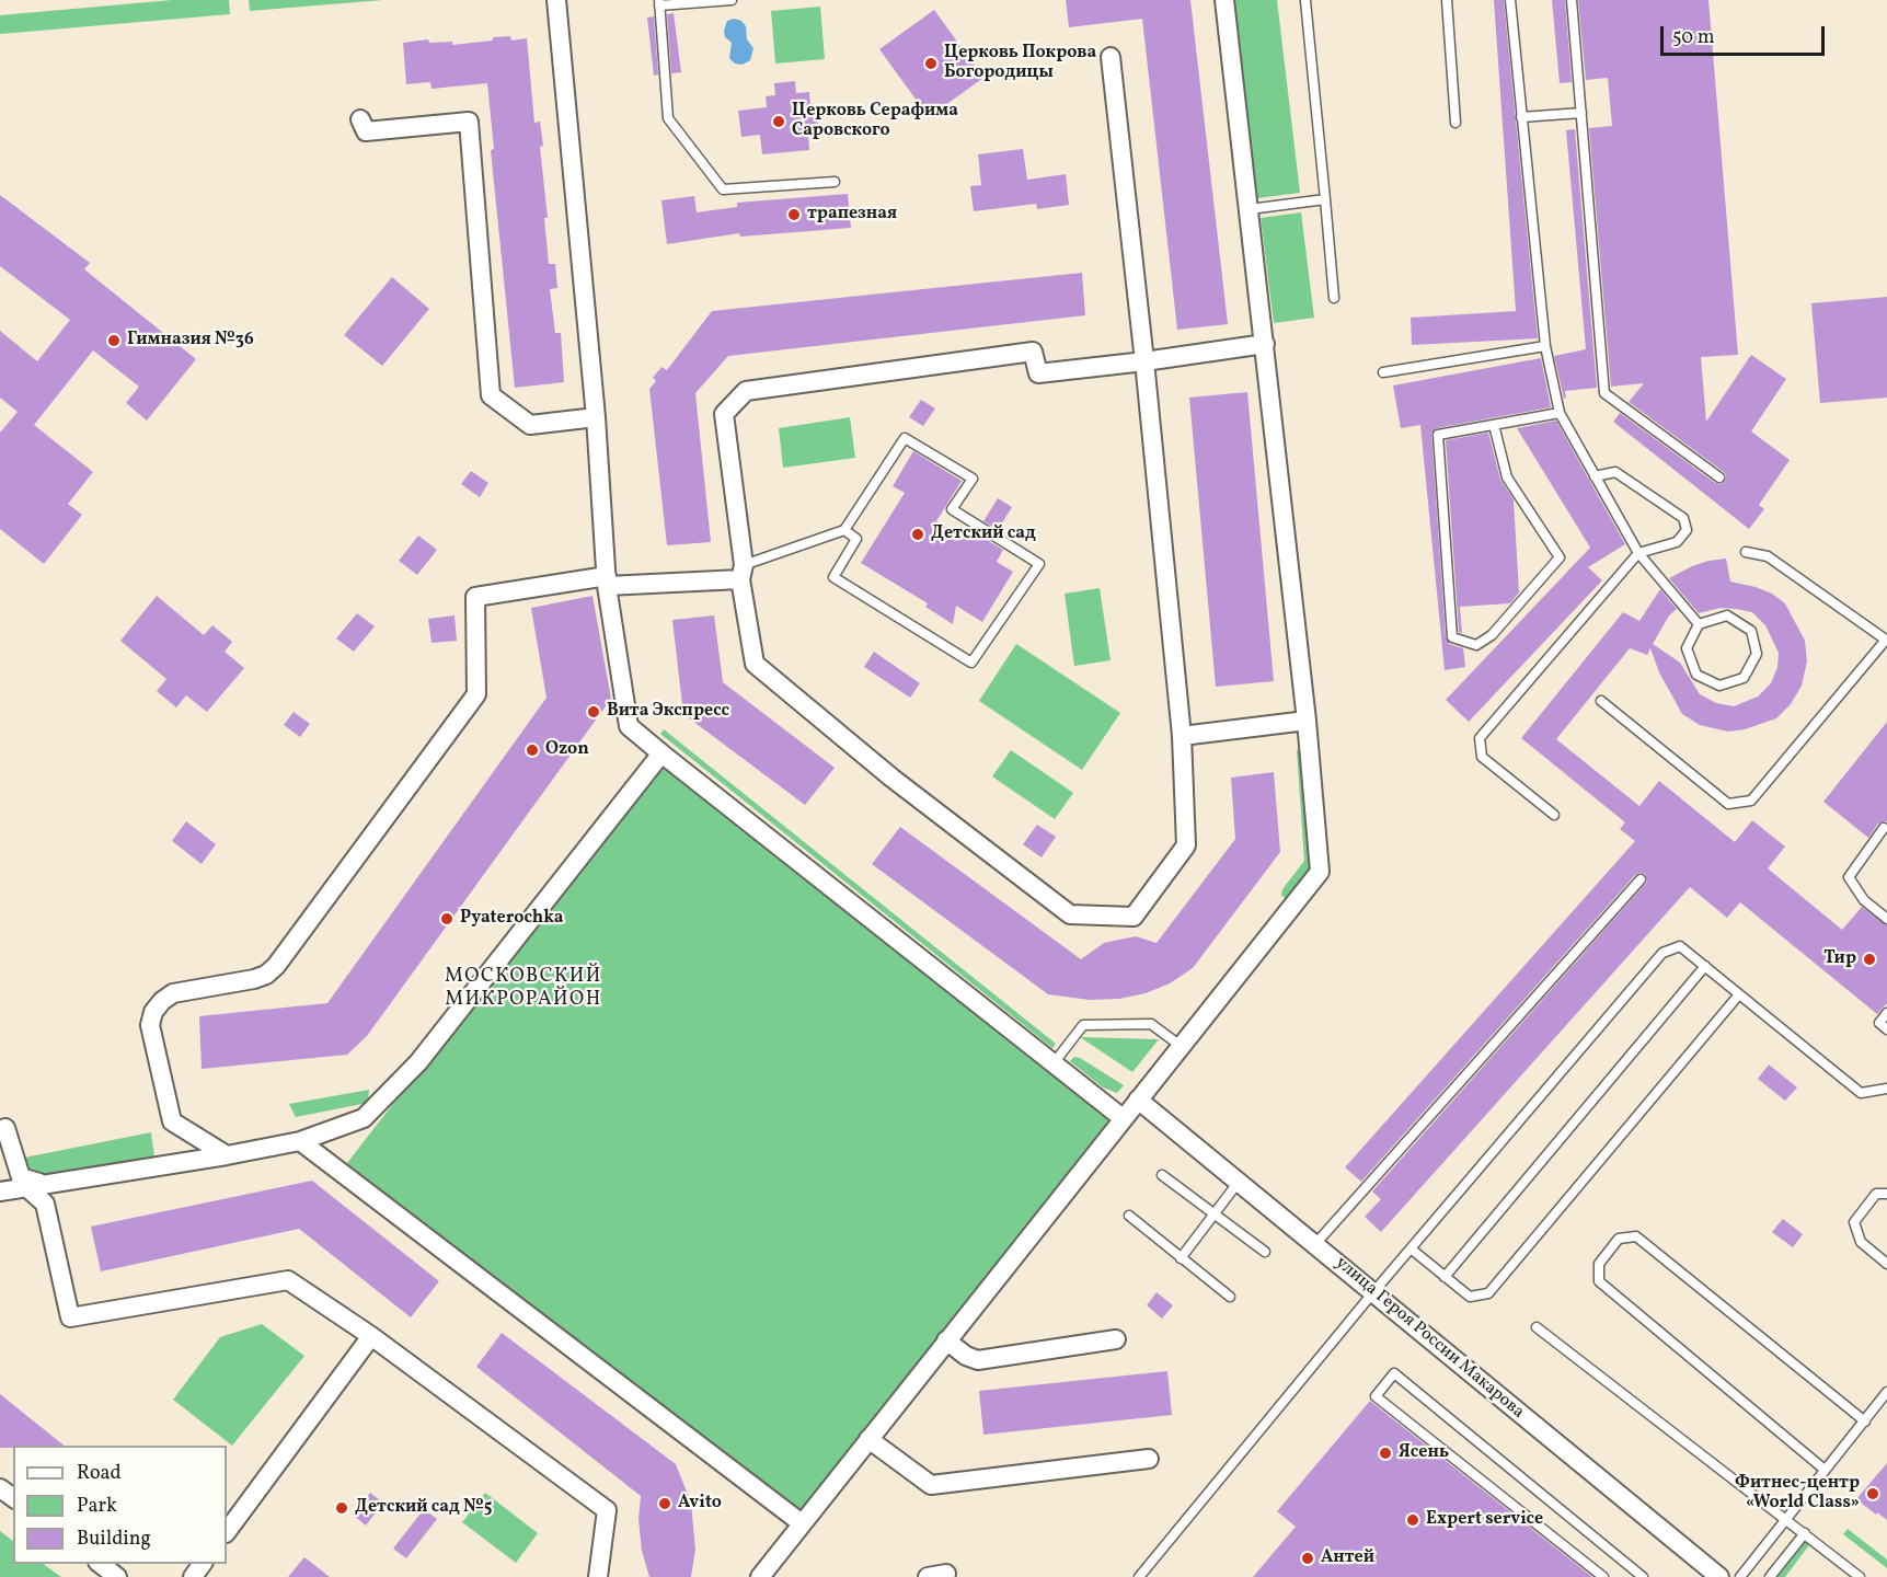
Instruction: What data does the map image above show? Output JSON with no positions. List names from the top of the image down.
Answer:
{
  "streets": {
    "street": ["улица Героя России Макарова"]
  },
  "districts": ["МОСКОВСКИЙ МИКРОРАЙОН"],
  "places": [
    "Церковь Покрова Богородицы",
    "Церковь Серафима Саровского",
    "трапезная",
    "Гимназия №36",
    "Детский сад",
    "Вита Экспресс",
    "Ozon",
    "Pyaterochka",
    "Тир",
    "Ясень",
    "Фитнес-центр «World Class»",
    "Avito",
    "Детский сад №5",
    "Expert service",
    "Антей"
  ],
  "legend": ["Road", "Park", "Building"],
  "scale_bar": "50 m"
}
